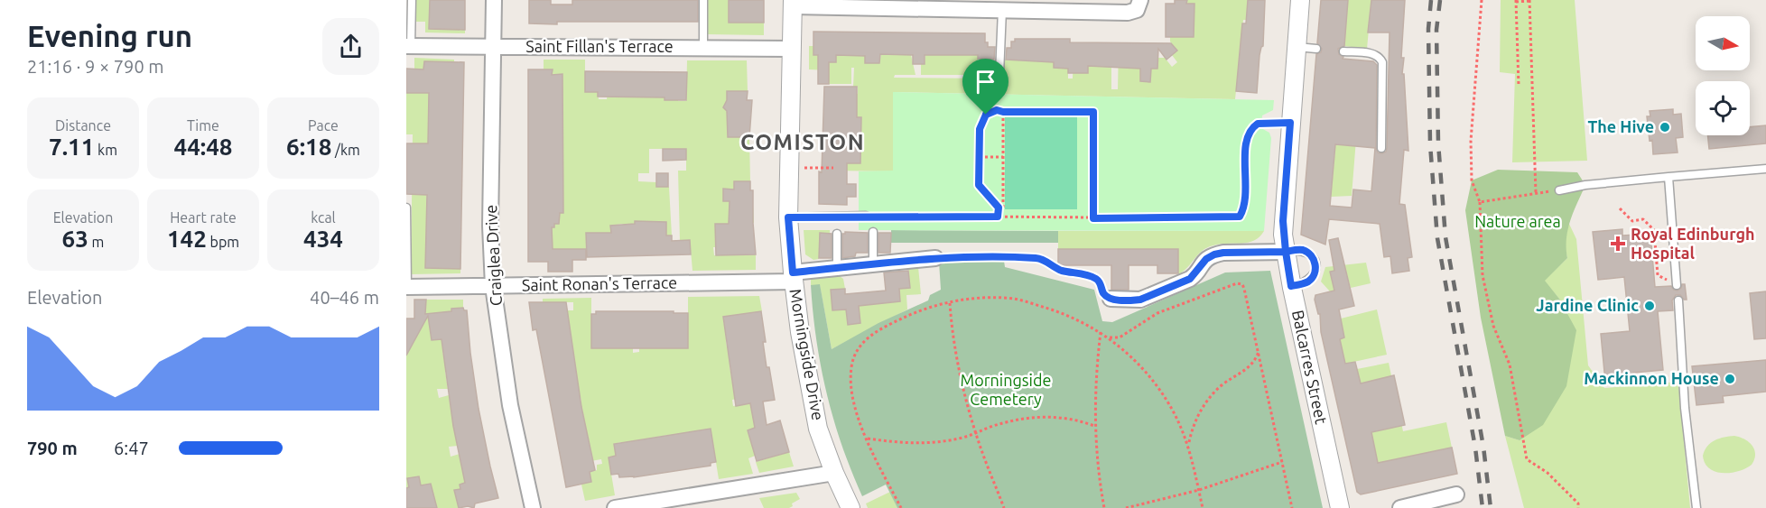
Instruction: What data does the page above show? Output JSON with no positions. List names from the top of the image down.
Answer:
{
  "streets": {
    "street": [
      "Saint Fillan's Terrace",
      "Craiglea Drive",
      "Saint Ronan's Terrace",
      "Morningside Drive",
      "Balcarres Street"
    ]
  },
  "crossings": [
    ["Saint Fillan's Terrace", "Craiglea Drive"],
    ["Saint Fillan's Terrace", "Morningside Drive"],
    ["Craiglea Drive", "Saint Ronan's Terrace"],
    ["Saint Ronan's Terrace", "Morningside Drive"]
  ],
  "districts": ["COMISTON"],
  "parks": ["Nature area", "Morningside Cemetery"],
  "places": {
    "other": ["The Hive", "Jardine Clinic", "Mackinnon House"],
    "health": ["Royal Edinburgh Hospital"]
  },
  "north": "right",
  "page": {
    "heading": ["Evening run", "21:16 · 9 × 790 m"],
    "stats": [
      ["Distance", "7.11 km"],
      ["Time", "44:48"],
      ["Pace", "6:18 /km"],
      ["Elevation", "63 m"],
      ["Heart rate", "142 bpm"],
      ["kcal", "434"]
    ],
    "chart": ["Elevation", "40–46 m"],
    "list": [
      {
        "name": "790 m",
        "note": "6:47"
      }
    ]
  }
}
